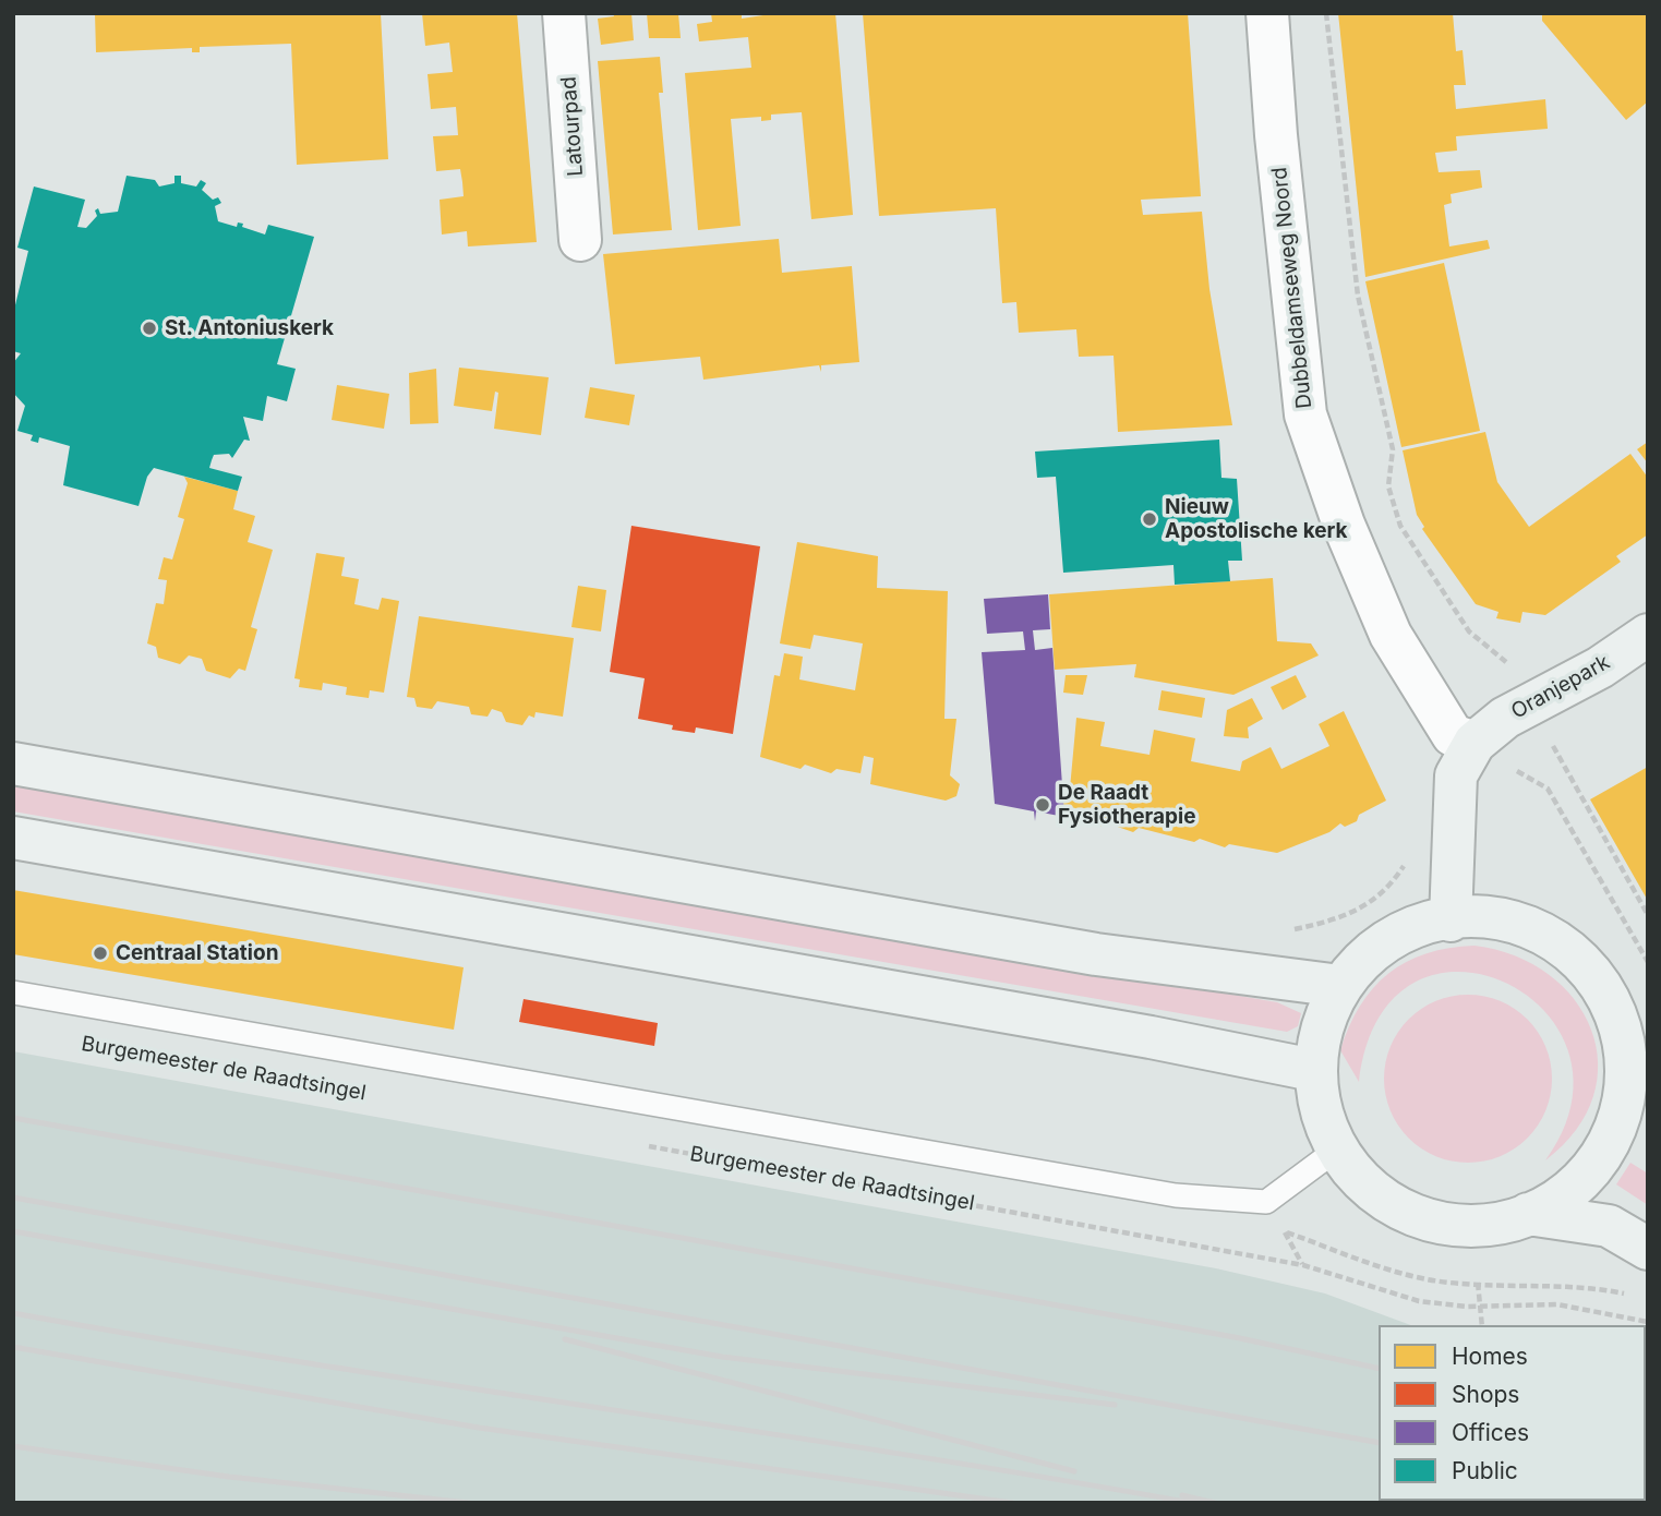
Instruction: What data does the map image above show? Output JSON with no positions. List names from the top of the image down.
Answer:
{
  "streets": {
    "main road": ["Oranjepark"],
    "street": ["Latourpad", "Dubbeldamseweg Noord"],
    "path": ["Burgemeester de Raadtsingel"]
  },
  "crossings": [
    ["Dubbeldamseweg Noord", "Oranjepark"]
  ],
  "places": [
    "St. Antoniuskerk",
    "Nieuw Apostolische kerk",
    "De Raadt Fysiotherapie",
    "Centraal Station"
  ],
  "legend": [
    "Homes",
    "Shops",
    "Offices",
    "Public"
  ]
}
